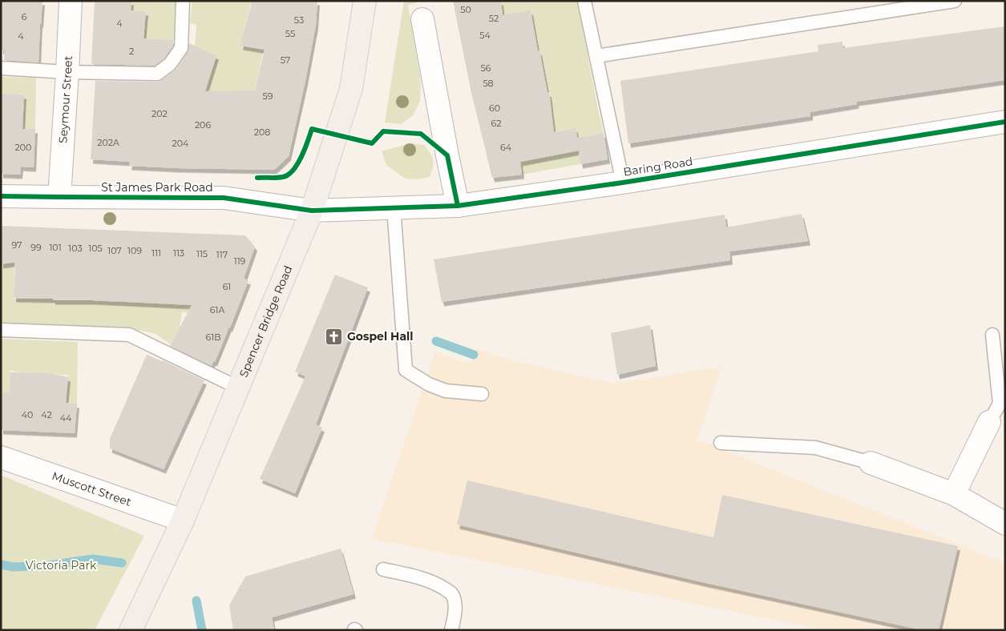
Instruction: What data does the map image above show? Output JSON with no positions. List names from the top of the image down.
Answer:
{
  "streets": {
    "main road": ["Spencer Bridge Road"],
    "street": [
      "Seymour Street",
      "Baring Road",
      "St James Park Road",
      "Muscott Street"
    ]
  },
  "crossings": [
    ["Seymour Street", "St James Park Road"],
    ["Baring Road", "St James Park Road"],
    ["Baring Road", "Spencer Bridge Road"],
    ["St James Park Road", "Spencer Bridge Road"],
    ["Spencer Bridge Road", "Muscott Street"]
  ],
  "parks": ["Victoria Park"],
  "places": {
    "church": ["Gospel Hall"]
  },
  "house_numbers": [
    "50",
    "6",
    "52",
    "53",
    "4",
    "55",
    "54",
    "4",
    "2",
    "57",
    "56",
    "58",
    "59",
    "60",
    "202",
    "62",
    "206",
    "208",
    "202A",
    "204",
    "200",
    "64",
    "97",
    "99",
    "101",
    "103",
    "105",
    "107",
    "109",
    "111",
    "113",
    "115",
    "117",
    "119",
    "61",
    "61A",
    "61B",
    "40",
    "42",
    "44"
  ]
}
